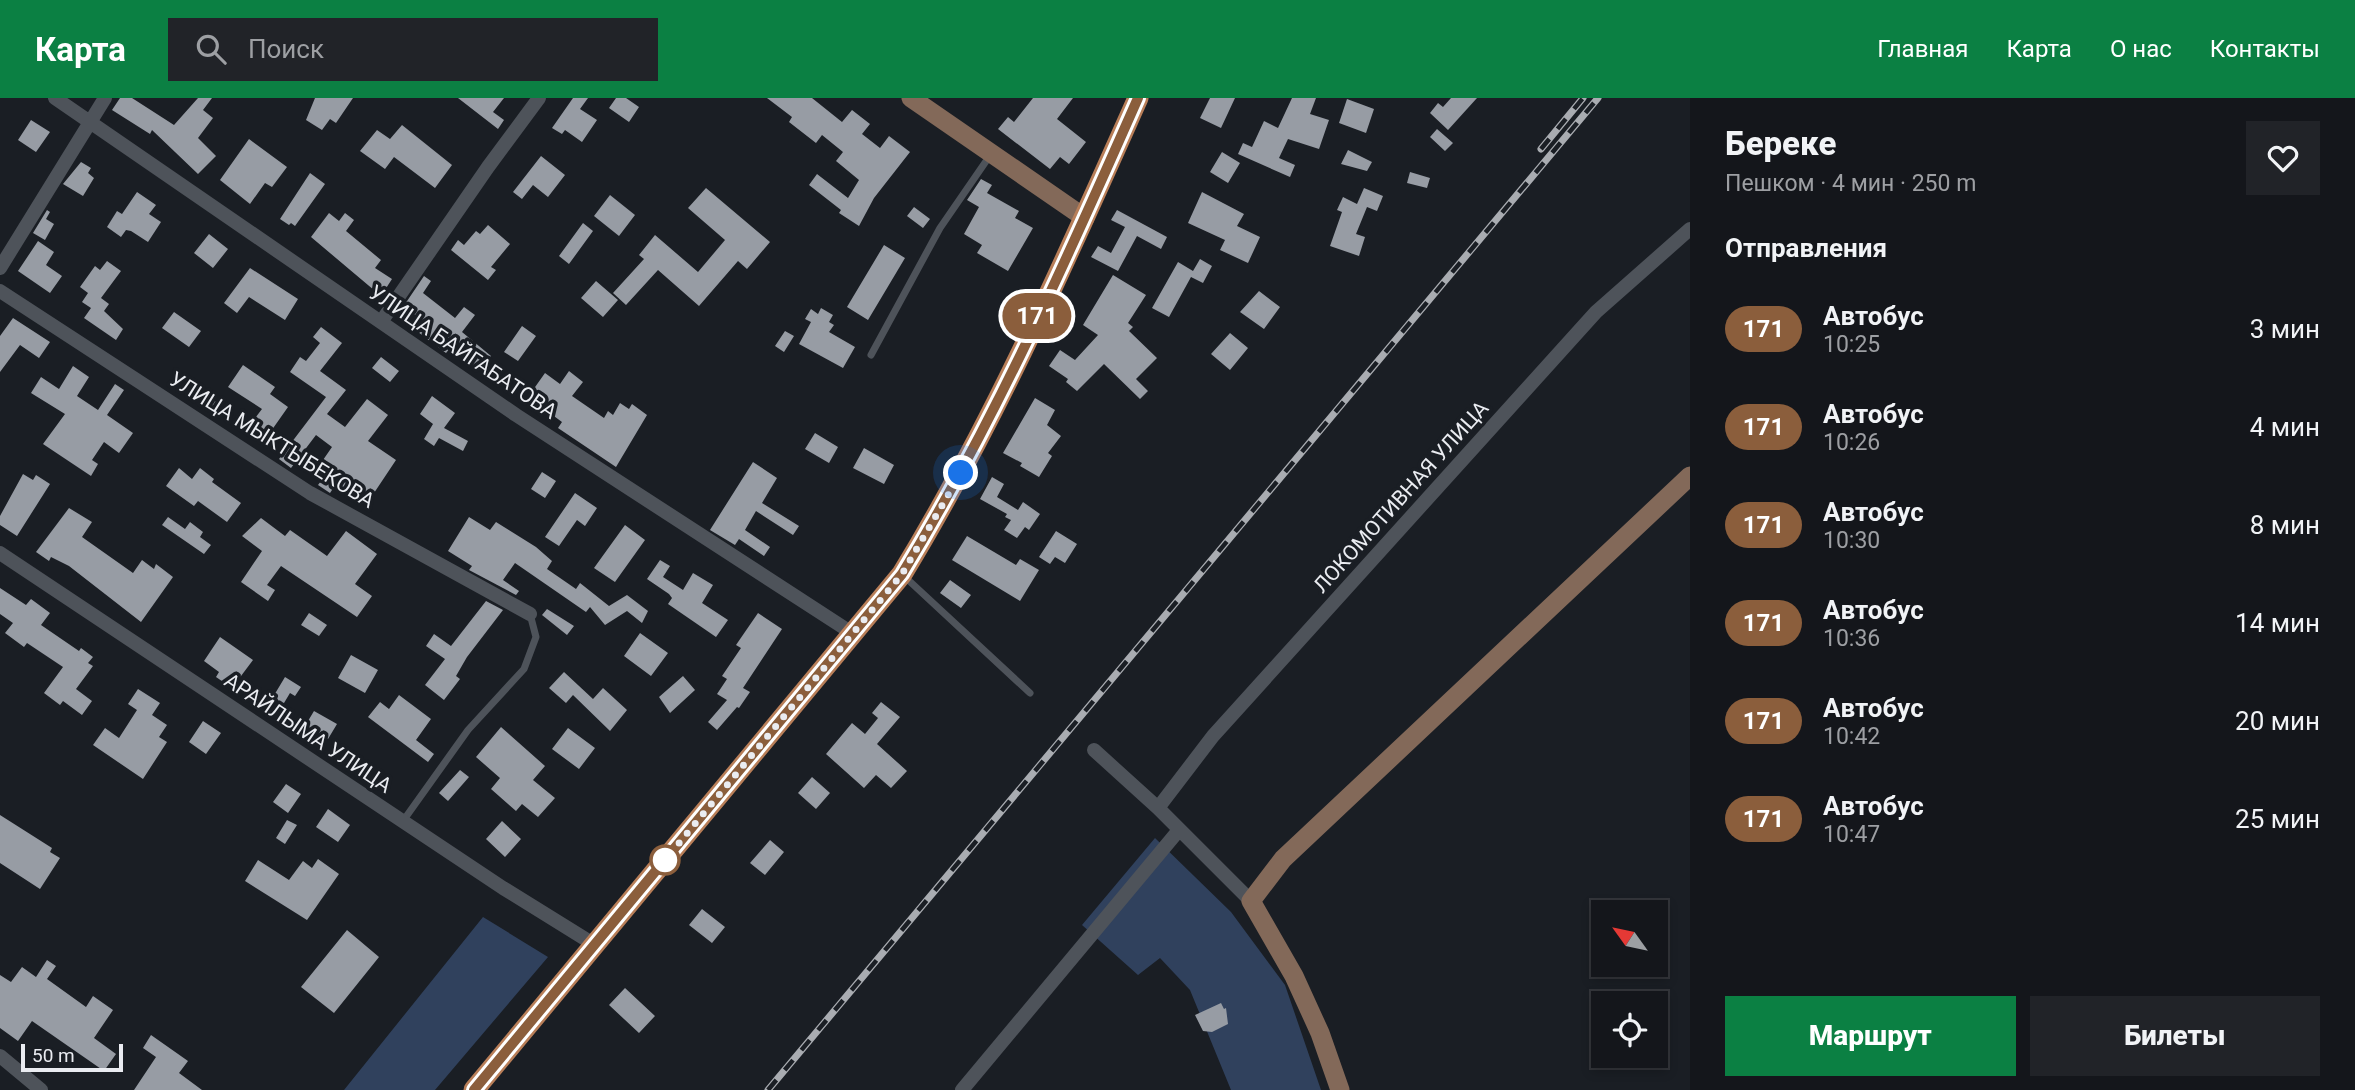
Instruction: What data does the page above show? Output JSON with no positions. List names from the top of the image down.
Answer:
{
  "streets": {
    "street": [
      "УЛИЦА БАЙГАБАТОВА",
      "УЛИЦА МЫКТЫБЕКОВА",
      "ЛОКОМОТИВНАЯ УЛИЦА",
      "АРАЙЛЫМА УЛИЦА"
    ]
  },
  "lines": ["bus line 171"],
  "scale_bar": "50 m",
  "north": "top left",
  "page": {
    "header": "Карта",
    "search": "Поиск",
    "nav": [
      "Главная",
      "Карта",
      "О нас",
      "Контакты"
    ],
    "on_map": "171",
    "heading": [
      ["Береке", "Пешком · 4 мин · 250 m"],
      "Отправления"
    ],
    "list": [
      {
        "mark": "171",
        "name": "Автобус",
        "note": "10:25",
        "value": "3 мин"
      },
      {
        "mark": "171",
        "name": "Автобус",
        "note": "10:26",
        "value": "4 мин"
      },
      {
        "mark": "171",
        "name": "Автобус",
        "note": "10:30",
        "value": "8 мин"
      },
      {
        "mark": "171",
        "name": "Автобус",
        "note": "10:36",
        "value": "14 мин"
      },
      {
        "mark": "171",
        "name": "Автобус",
        "note": "10:42",
        "value": "20 мин"
      },
      {
        "mark": "171",
        "name": "Автобус",
        "note": "10:47",
        "value": "25 мин"
      }
    ],
    "buttons": ["Маршрут", "Билеты"],
    "scale": "50 m"
  }
}
